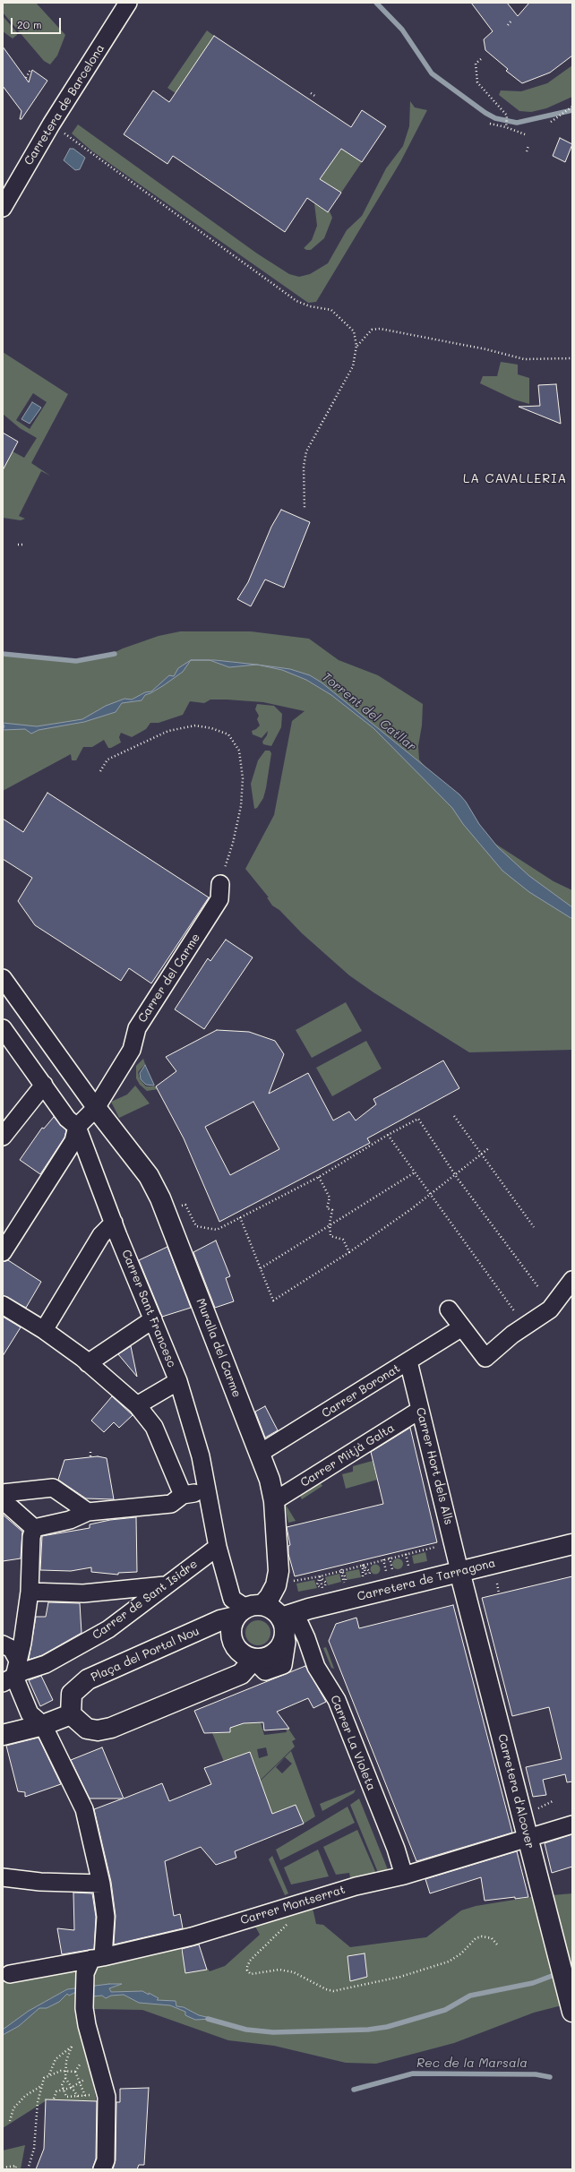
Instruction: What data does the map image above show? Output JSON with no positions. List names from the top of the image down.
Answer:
{
  "streets": {
    "main road": [
      "Muralla del Carme",
      "Carretera de Tarragona",
      "Plaça del Portal Nou",
      "Carretera d'Alcover"
    ],
    "street": [
      "Carretera de Barcelona",
      "Carrer del Carme",
      "Carrer Sant Francesc",
      "Carrer Boronat",
      "Carrer Mitjà Galta",
      "Carrer Hort dels Alls",
      "Carrer de Sant Isidre",
      "Carrer La Violeta",
      "Carrer Montserrat"
    ]
  },
  "crossings": [
    ["Carrer del Carme", "Carrer Sant Francesc"],
    ["Carrer del Carme", "Muralla del Carme"],
    ["Carrer Sant Francesc", "Muralla del Carme"],
    ["Carrer Sant Francesc", "Carretera de Tarragona"],
    ["Carrer Sant Francesc", "Carrer de Sant Isidre"],
    ["Carrer Sant Francesc", "Plaça del Portal Nou"],
    ["Carrer Sant Francesc", "Carrer La Violeta"],
    ["Muralla del Carme", "Carrer Boronat"],
    ["Muralla del Carme", "Carrer Mitjà Galta"],
    ["Muralla del Carme", "Carretera de Tarragona"],
    ["Muralla del Carme", "Plaça del Portal Nou"],
    ["Muralla del Carme", "Carrer La Violeta"],
    ["Carrer Boronat", "Carrer Hort dels Alls"],
    ["Carrer Mitjà Galta", "Carrer Hort dels Alls"],
    ["Carrer Hort dels Alls", "Carretera de Tarragona"],
    ["Carrer Hort dels Alls", "Carretera d'Alcover"],
    ["Carretera de Tarragona", "Plaça del Portal Nou"],
    ["Carretera de Tarragona", "Carrer La Violeta"],
    ["Carretera de Tarragona", "Carretera d'Alcover"],
    ["Plaça del Portal Nou", "Carrer La Violeta"],
    ["Carrer La Violeta", "Carrer Montserrat"],
    ["Carretera d'Alcover", "Carrer Montserrat"]
  ],
  "districts": ["LA CAVALLERIA"],
  "water": ["Torrent del Catllar", "Rec de la Marsala"],
  "scale_bar": "20 m"
}
